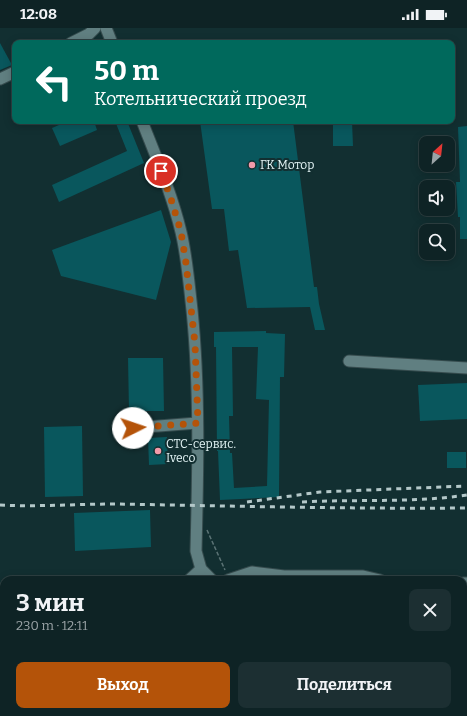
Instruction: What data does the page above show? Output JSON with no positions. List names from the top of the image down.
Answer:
{
  "places": ["ГК Мотор", "СТС-сервис. Iveco"],
  "north": "top right",
  "page": {
    "status": "12:08",
    "turn": ["50 m", "Котельнический проезд"],
    "heading": ["3 мин", "230 m · 12:11"],
    "buttons": ["Выход", "Поделиться"]
  }
}
